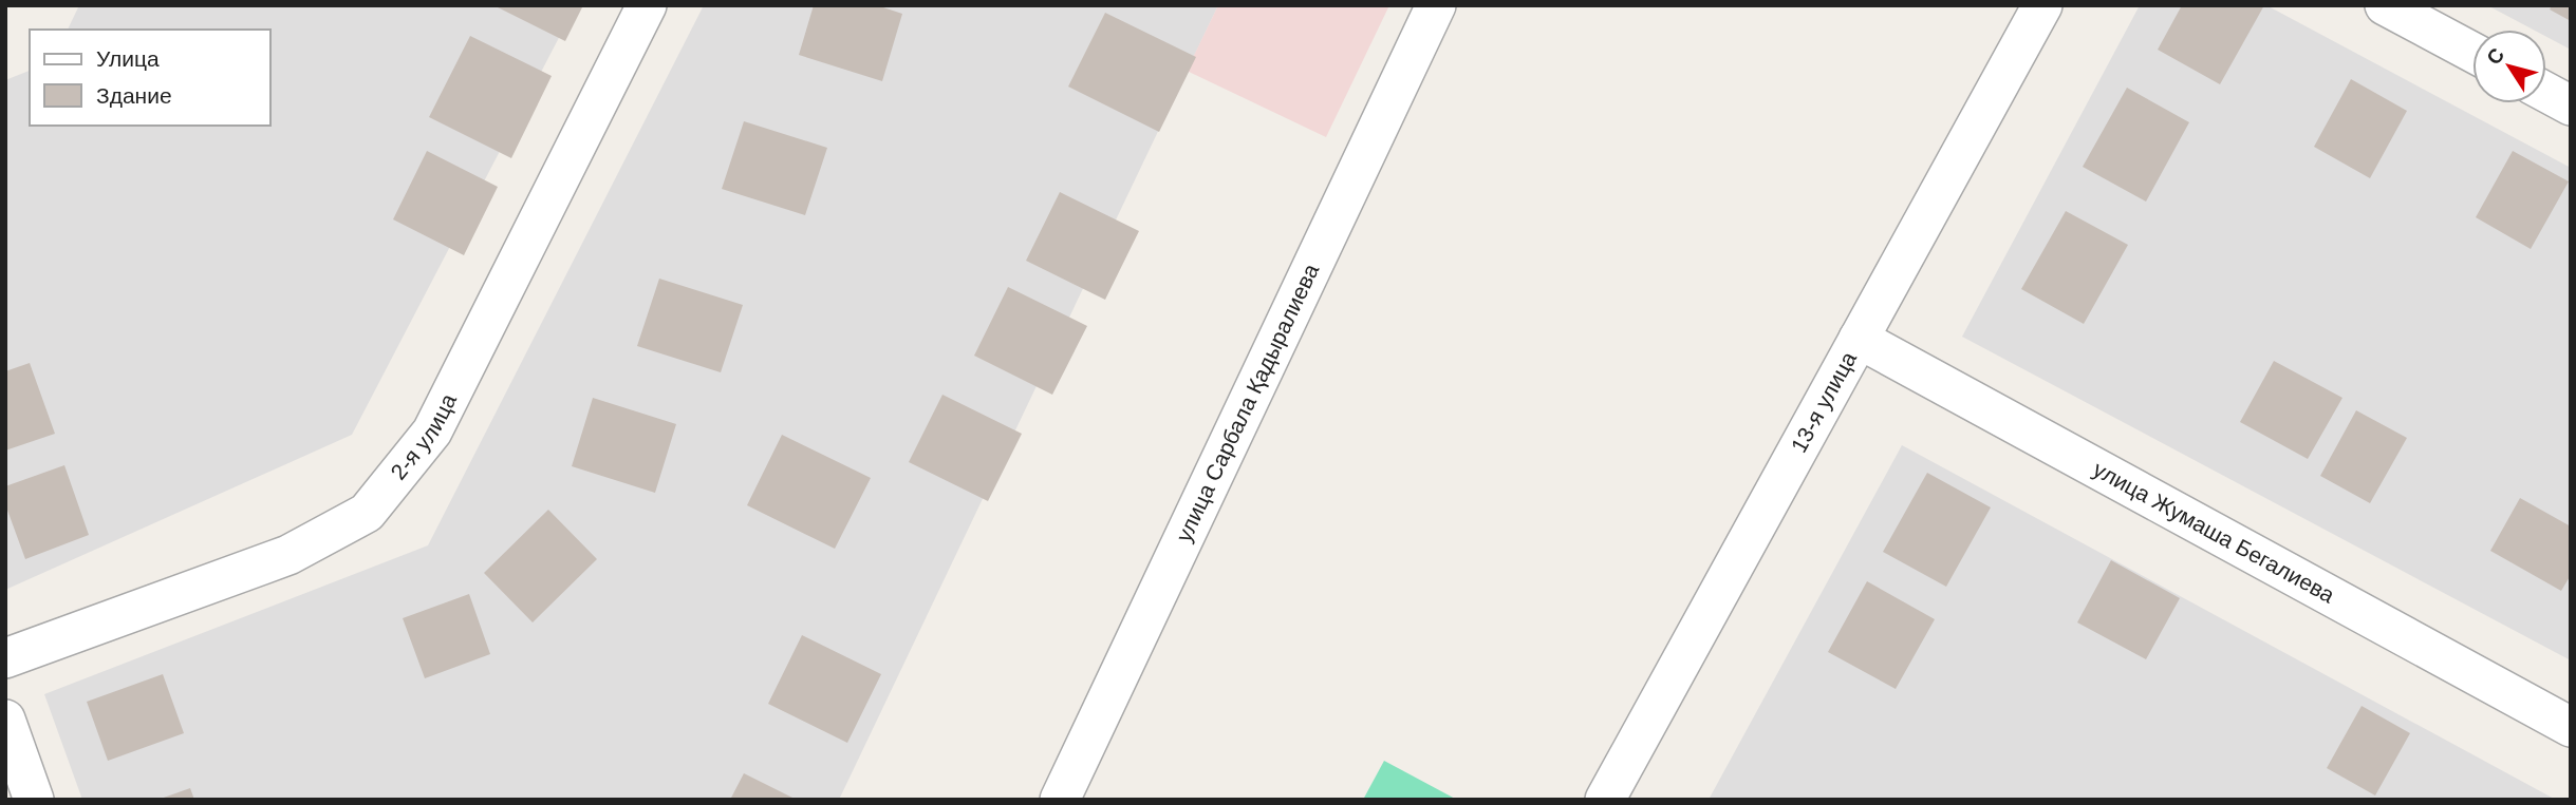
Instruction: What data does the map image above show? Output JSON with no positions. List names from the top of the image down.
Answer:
{
  "streets": {
    "street": [
      "13-я улица",
      "улица Сарбала Қадыралиева",
      "2-я улица",
      "улица Жумаша Бегалиева"
    ]
  },
  "crossings": [
    ["13-я улица", "улица Жумаша Бегалиева"]
  ],
  "legend": ["Улица", "Здание"],
  "north": "top left"
}
